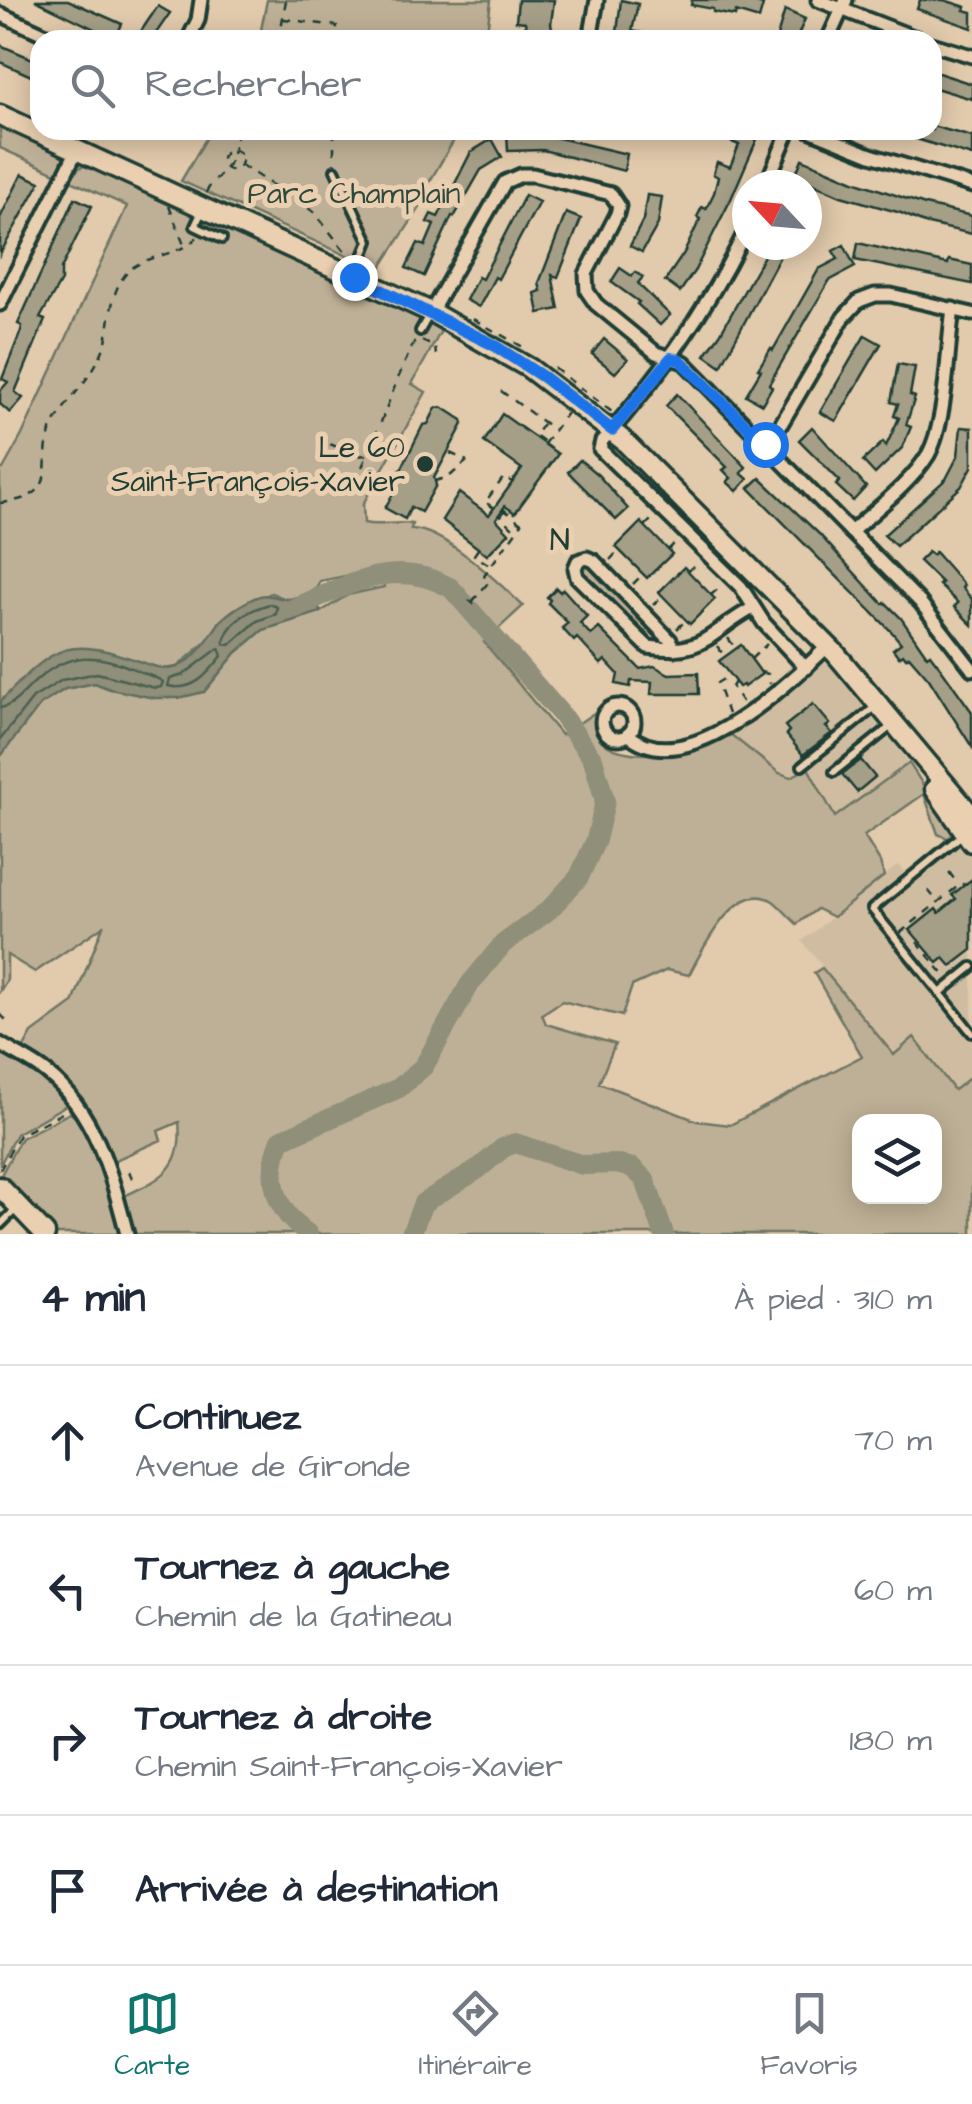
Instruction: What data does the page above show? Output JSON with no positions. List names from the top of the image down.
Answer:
{
  "districts": ["N"],
  "parks": ["Parc Champlain"],
  "places": ["Le 60 Saint-François-Xavier"],
  "north": "top left",
  "page": {
    "search": "Rechercher",
    "heading": ["4 min", "À pied · 310 m"],
    "list": [
      ["Continuez", "Avenue de Gironde", "70 m"],
      ["Tournez à gauche", "Chemin de la Gatineau", "60 m"],
      ["Tournez à droite", "Chemin Saint-François-Xavier", "180 m"],
      "Arrivée à destination"
    ],
    "nav": ["Carte", "Itinéraire", "Favoris"]
  }
}
